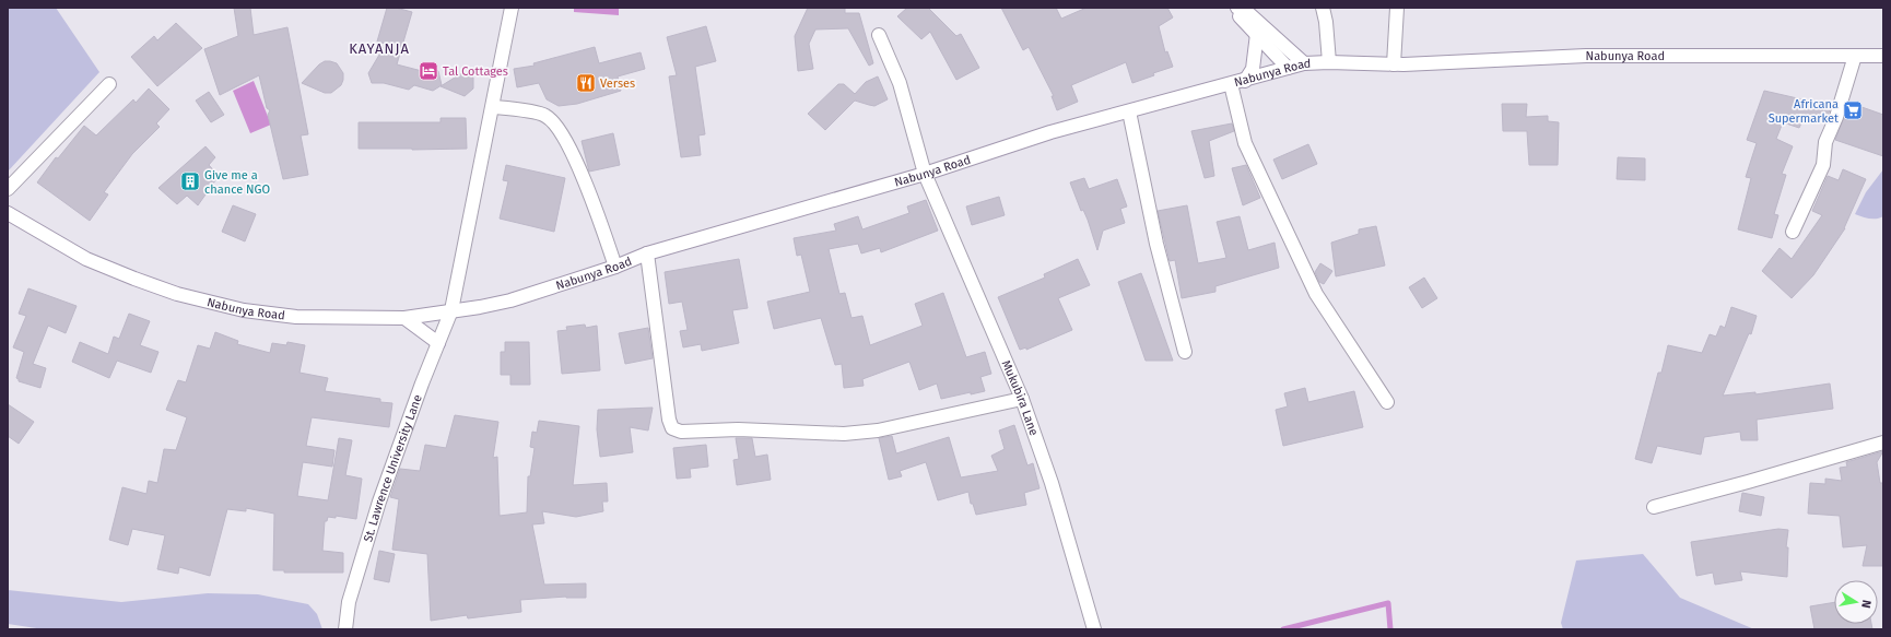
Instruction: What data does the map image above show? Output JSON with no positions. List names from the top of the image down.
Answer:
{
  "streets": {
    "street": ["Nabunya Road", "Mukubira Lane", "St. Lawrence University Lane"]
  },
  "crossings": [
    ["Nabunya Road", "Mukubira Lane"],
    ["Nabunya Road", "St. Lawrence University Lane"]
  ],
  "districts": ["KAYANJA"],
  "places": {
    "hotel": ["Tal Cottages"],
    "restaurant": ["Verses"],
    "supermarket": ["Africana Supermarket"],
    "building": ["Give me a chance NGO"]
  },
  "north": "right"
}
